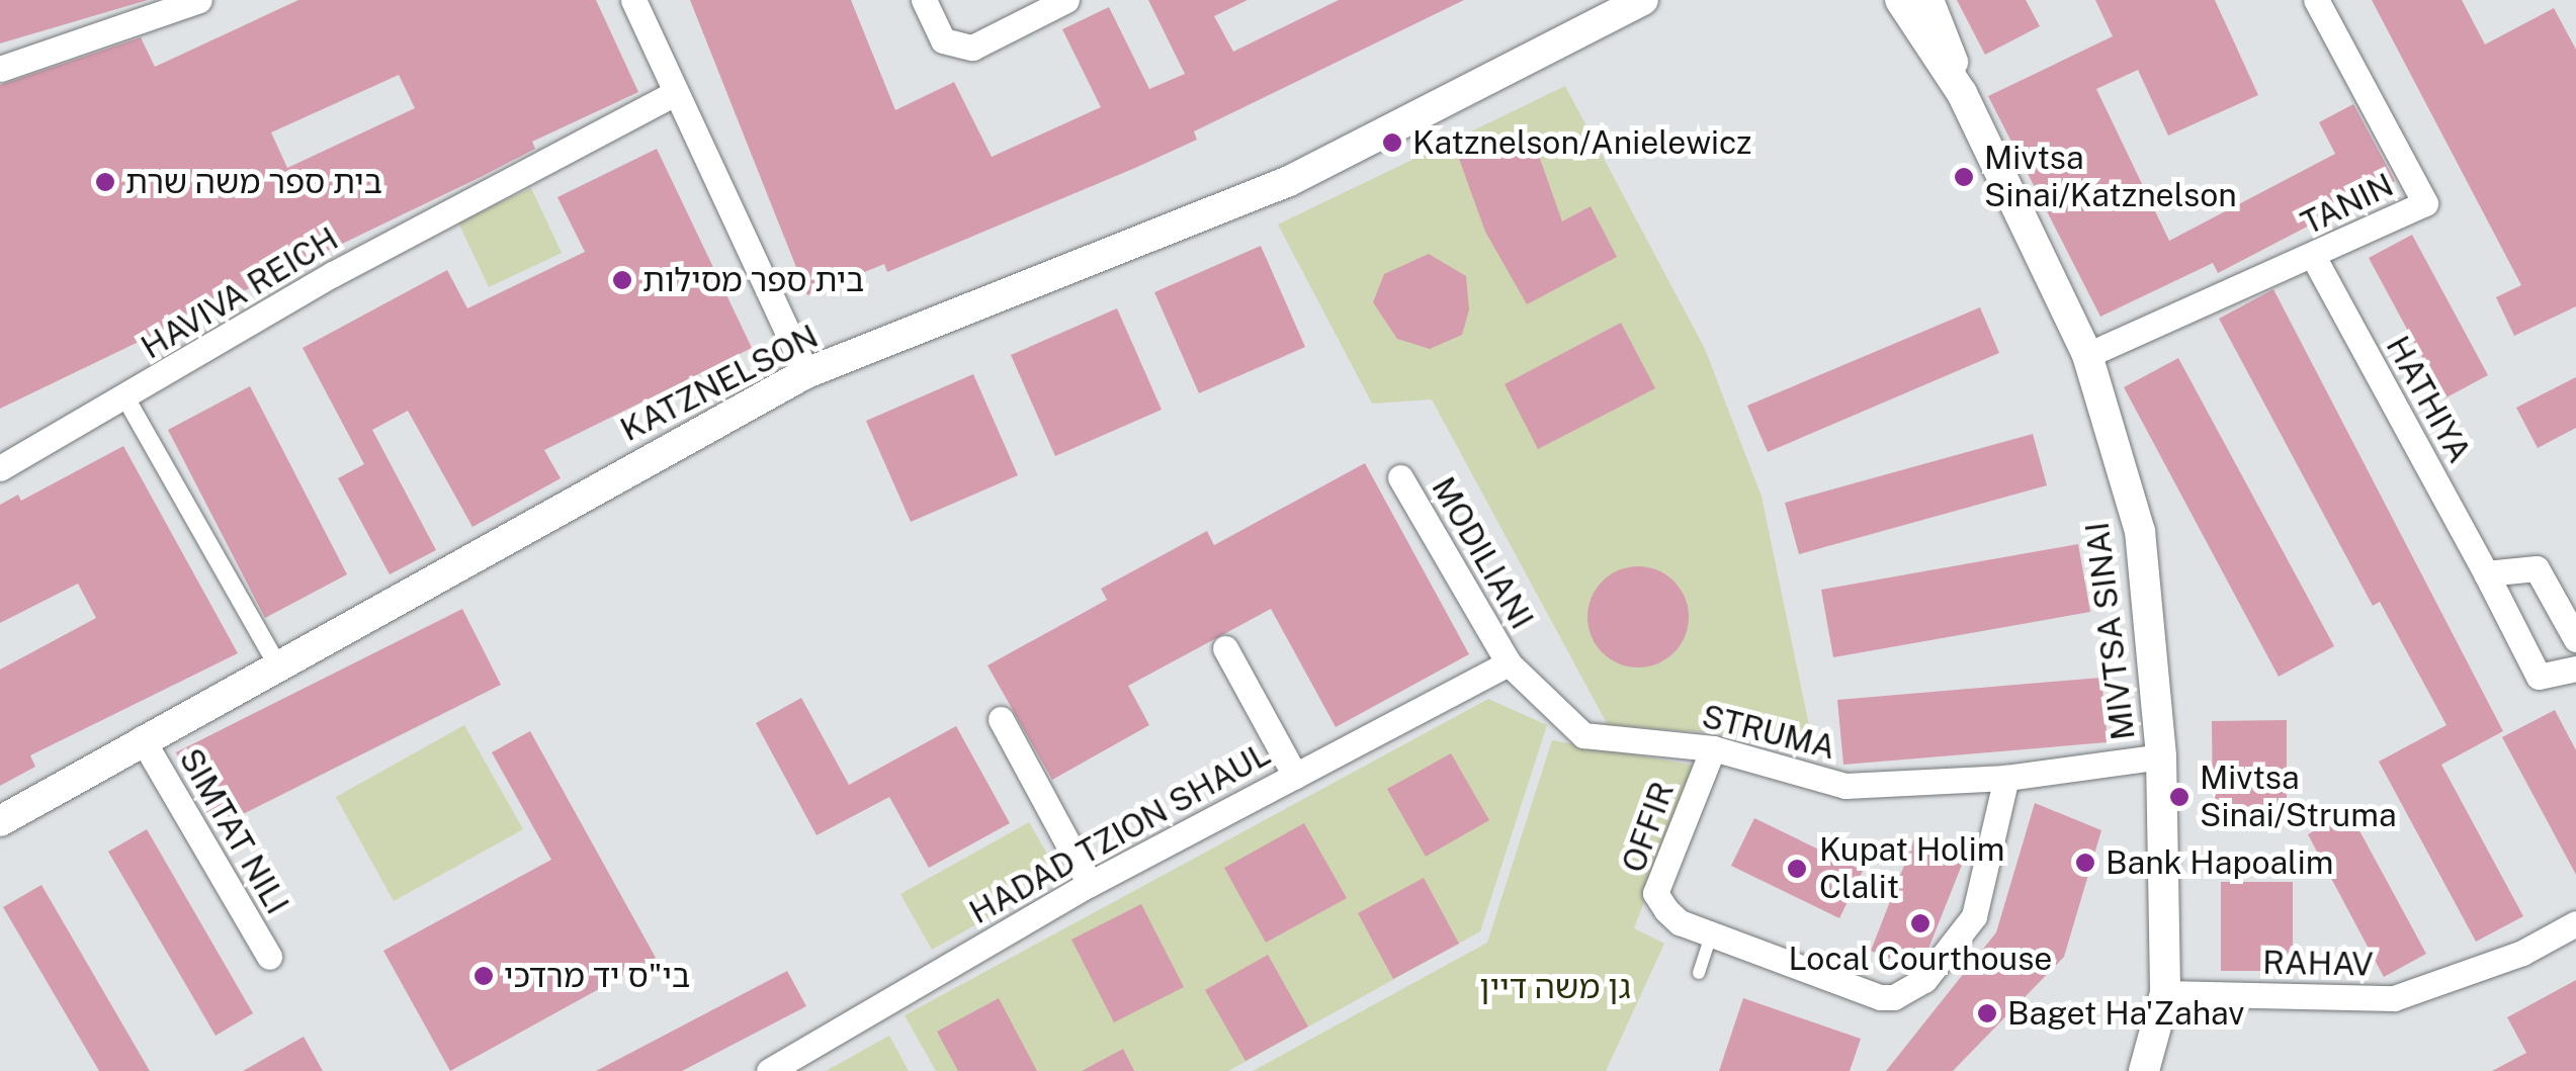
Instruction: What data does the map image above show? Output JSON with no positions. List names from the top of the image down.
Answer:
{
  "streets": {
    "street": [
      "TANIN",
      "HAVIVA REICH",
      "KATZNELSON",
      "HATHIYA",
      "MODILIANI",
      "MIVTSA SINAI",
      "STRUMA",
      "OFFIR",
      "SIMTAT NILI",
      "HADAD TZION SHAUL",
      "RAHAV"
    ]
  },
  "crossings": [
    ["TANIN", "HATHIYA"],
    ["TANIN", "MIVTSA SINAI"],
    ["KATZNELSON", "SIMTAT NILI"],
    ["MODILIANI", "STRUMA"],
    ["MODILIANI", "HADAD TZION SHAUL"],
    ["MIVTSA SINAI", "STRUMA"],
    ["MIVTSA SINAI", "RAHAV"],
    ["STRUMA", "OFFIR"],
    ["STRUMA", "HADAD TZION SHAUL"]
  ],
  "parks": ["גן משה דיין"],
  "places": [
    "Katznelson/Anielewicz",
    "Mivtsa Sinai/Katznelson",
    "בית ספר משה שרת",
    "בית ספר מסילות",
    "Mivtsa Sinai/Struma",
    "Bank Hapoalim",
    "Kupat Holim Clalit",
    "Local Courthouse",
    "בי\"ס יד מרדכי",
    "Baget Ha'Zahav"
  ]
}
